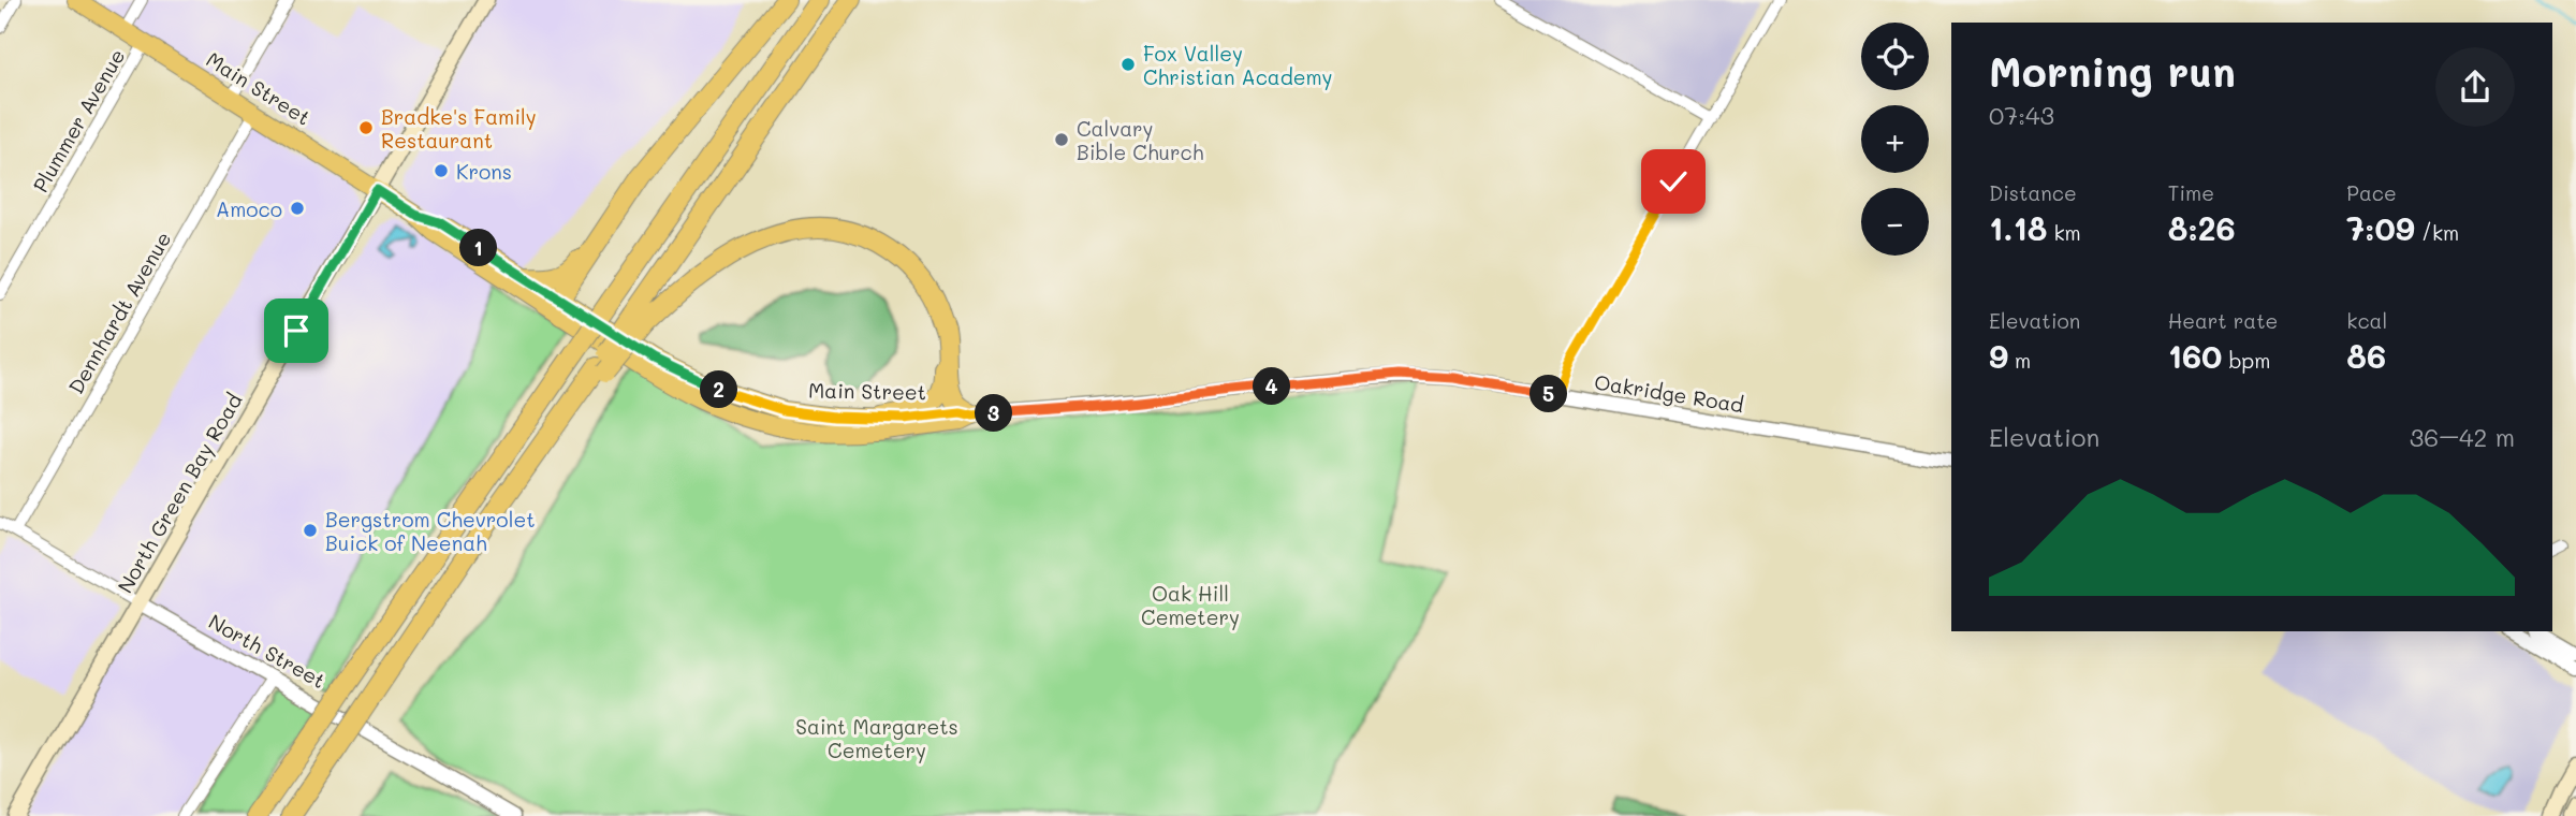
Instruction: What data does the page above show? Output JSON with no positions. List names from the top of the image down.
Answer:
{
  "streets": {
    "main road": ["Main Street", "North Green Bay Road"],
    "street": [
      "Plummer Avenue",
      "Dennhardt Avenue",
      "Oakridge Road",
      "North Street"
    ]
  },
  "crossings": [
    ["Main Street", "Plummer Avenue"],
    ["Main Street", "Dennhardt Avenue"],
    ["Main Street", "Oakridge Road"],
    ["Main Street", "North Green Bay Road"],
    ["Dennhardt Avenue", "North Street"],
    ["North Green Bay Road", "North Street"]
  ],
  "parks": ["Oak Hill Cemetery", "Saint Margarets Cemetery"],
  "places": [
    "Fox Valley Christian Academy",
    "Bradke's Family Restaurant",
    "Calvary Bible Church",
    "Krons",
    "Amoco",
    "Bergstrom Chevrolet Buick of Neenah"
  ],
  "page": {
    "map_buttons": ["+", "−"],
    "heading": ["Morning run", "07:43"],
    "stats": [
      ["Distance", "1.18 km"],
      ["Time", "8:26"],
      ["Pace", "7:09 /km"],
      ["Elevation", "9 m"],
      ["Heart rate", "160 bpm"],
      ["kcal", "86"]
    ],
    "pins": [
      "1",
      "4",
      "2",
      "5",
      "3"
    ],
    "chart": ["Elevation", "36–42 m"]
  }
}
